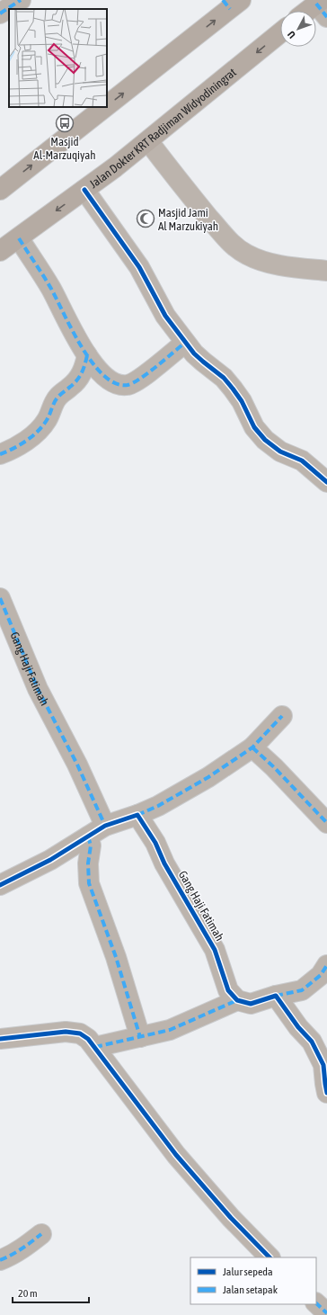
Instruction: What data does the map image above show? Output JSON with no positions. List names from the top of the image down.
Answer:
{
  "streets": {
    "main road": ["Jalan Dokter KRT Radjiman Widyodiningrat"],
    "street": ["Gang Haji Fatimah"]
  },
  "places": {
    "bus stop": ["Masjid Al-Marzuqiyah"],
    "mosque": ["Masjid Jami Al Marzukiyah"]
  },
  "legend": ["Jalur sepeda", "Jalan setapak"],
  "scale_bar": "20 m",
  "north": "bottom left"
}
